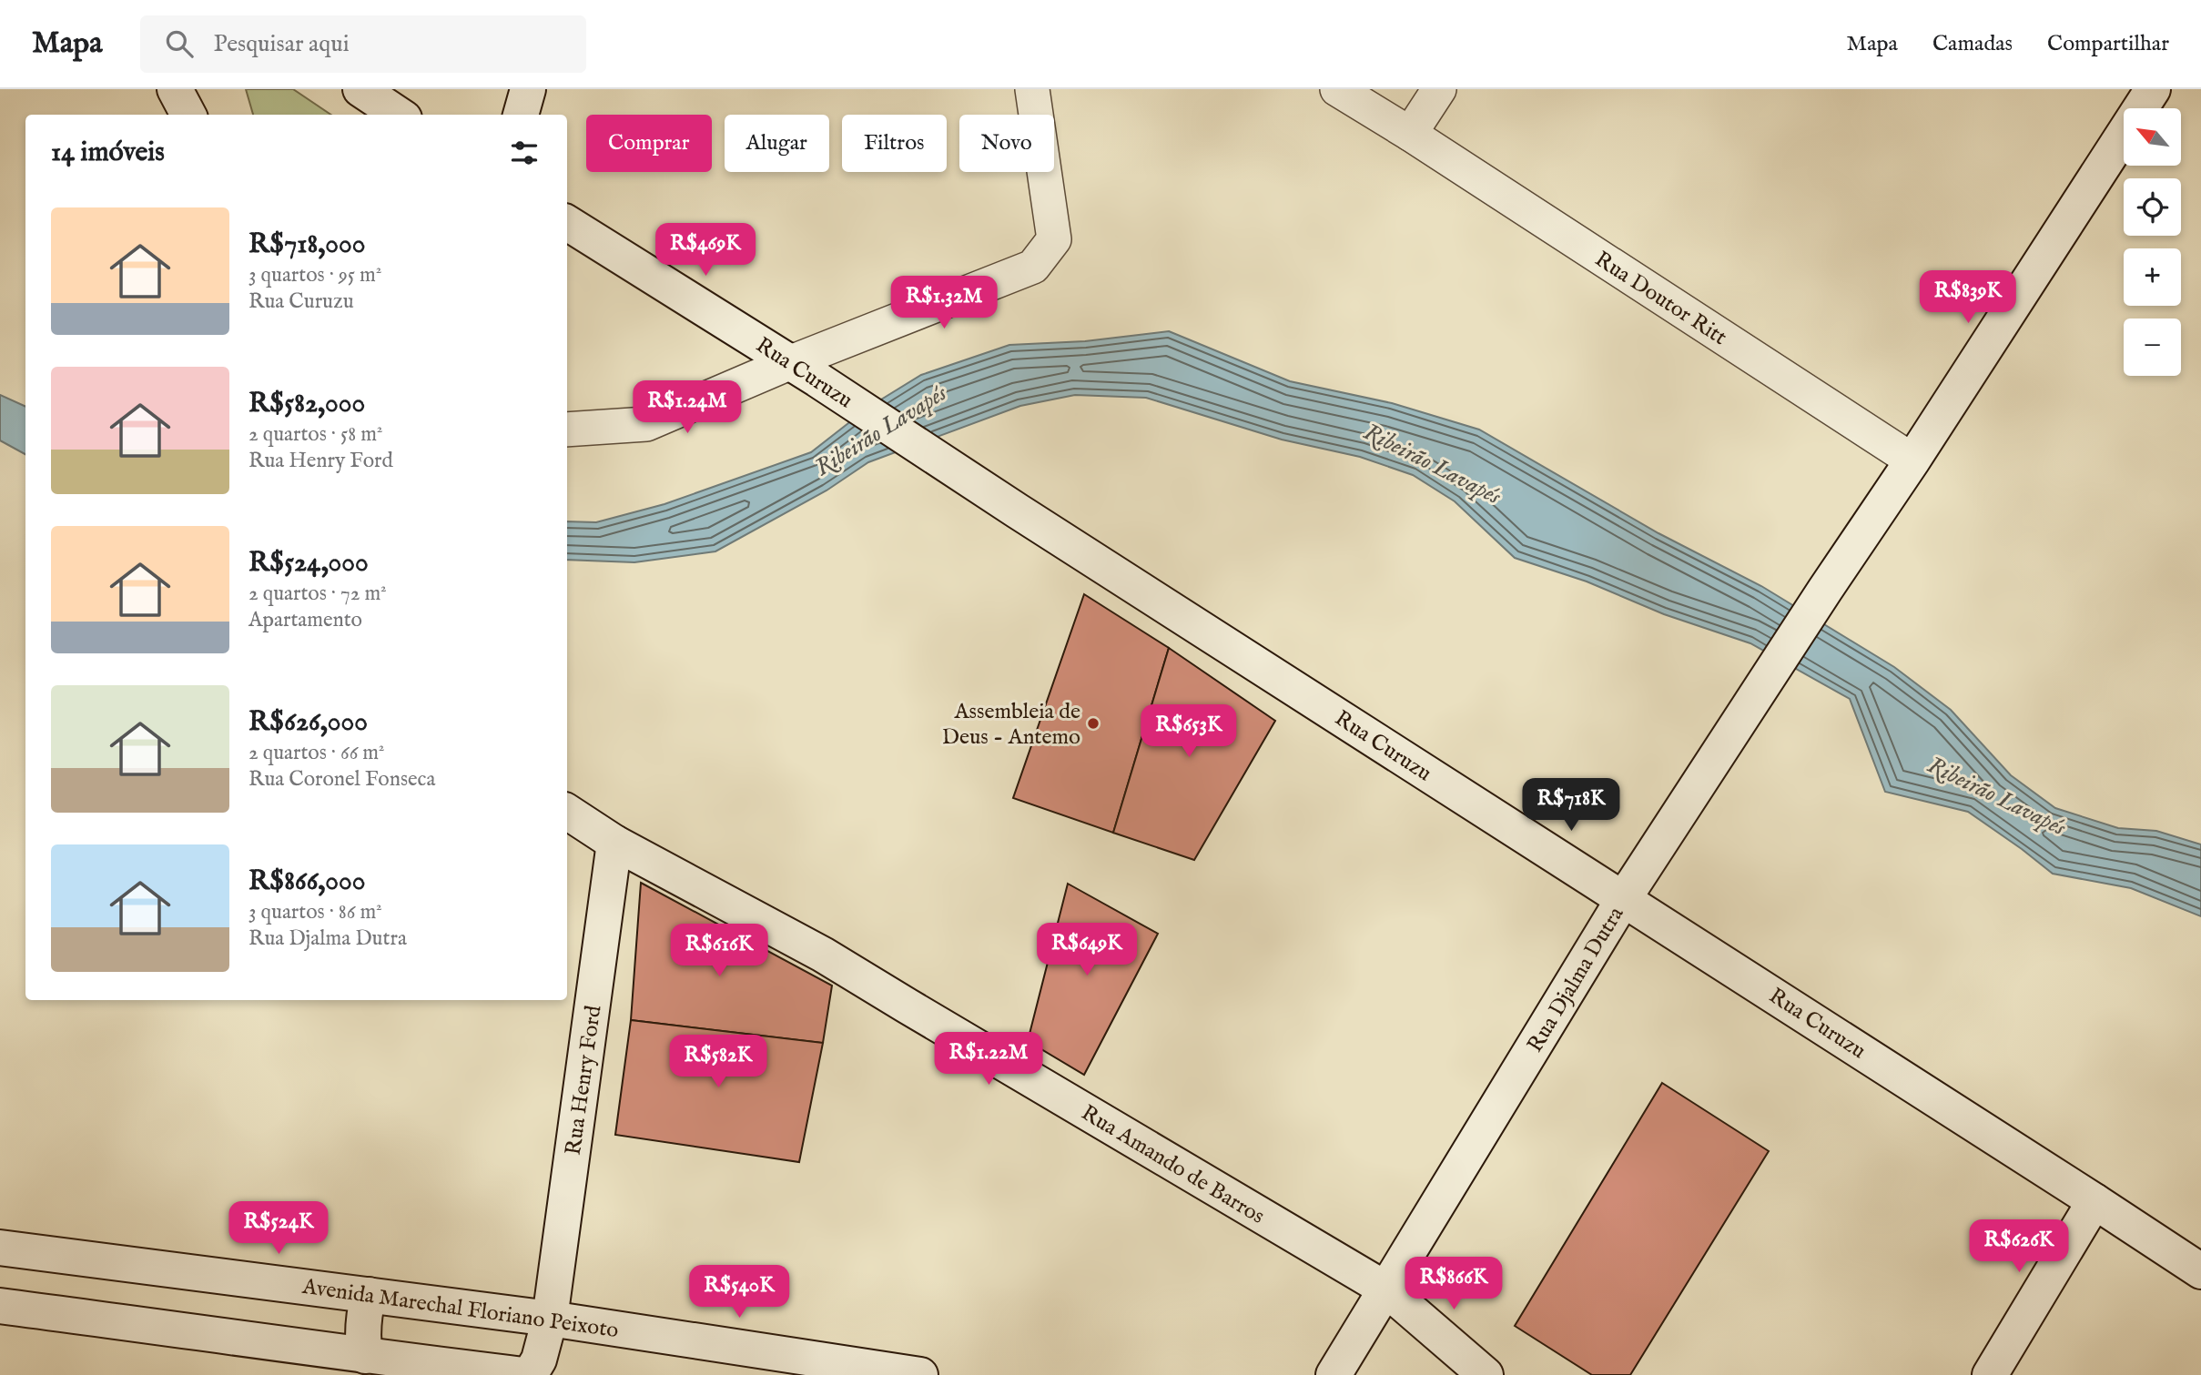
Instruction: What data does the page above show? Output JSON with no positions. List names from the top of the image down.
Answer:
{
  "streets": {
    "street": [
      "Rua Doutor Ritt",
      "Rua Curuzu",
      "Rua Djalma Dutra",
      "Rua Henry Ford",
      "Rua Amando de Barros",
      "Avenida Marechal Floriano Peixoto"
    ]
  },
  "crossings": [
    ["Rua Doutor Ritt", "Rua Djalma Dutra"],
    ["Rua Curuzu", "Rua Djalma Dutra"],
    ["Rua Djalma Dutra", "Rua Amando de Barros"],
    ["Rua Henry Ford", "Rua Amando de Barros"],
    ["Rua Henry Ford", "Avenida Marechal Floriano Peixoto"]
  ],
  "water": ["Ribeirão Lavapés"],
  "places": ["Assembleia de Deus - Antemo"],
  "north": "top left",
  "page": {
    "header": "Mapa",
    "search": "Pesquisar aqui",
    "nav": ["Mapa", "Camadas", "Compartilhar"],
    "map_buttons": ["+", "−"],
    "chip": [
      "Comprar",
      "Alugar",
      "Filtros",
      "Novo"
    ],
    "heading": "14 imóveis",
    "list": [
      {
        "name": "R$718,000",
        "note": "3 quartos · 95 m² · Rua Curuzu"
      },
      {
        "name": "R$582,000",
        "note": "2 quartos · 58 m² · Rua Henry Ford"
      },
      {
        "name": "R$524,000",
        "note": "2 quartos · 72 m² · Apartamento"
      },
      {
        "name": "R$626,000",
        "note": "2 quartos · 66 m² · Rua Coronel Fonseca"
      },
      {
        "name": "R$866,000",
        "note": "3 quartos · 86 m² · Rua Djalma Dutra"
      }
    ],
    "price": [
      "R$469K",
      "R$839K",
      "R$1.32M",
      "R$1.24M",
      "R$653K",
      "R$718K",
      "R$649K",
      "R$616K",
      "R$1.22M",
      "R$582K",
      "R$524K",
      "R$626K",
      "R$866K",
      "R$540K"
    ]
  }
}
